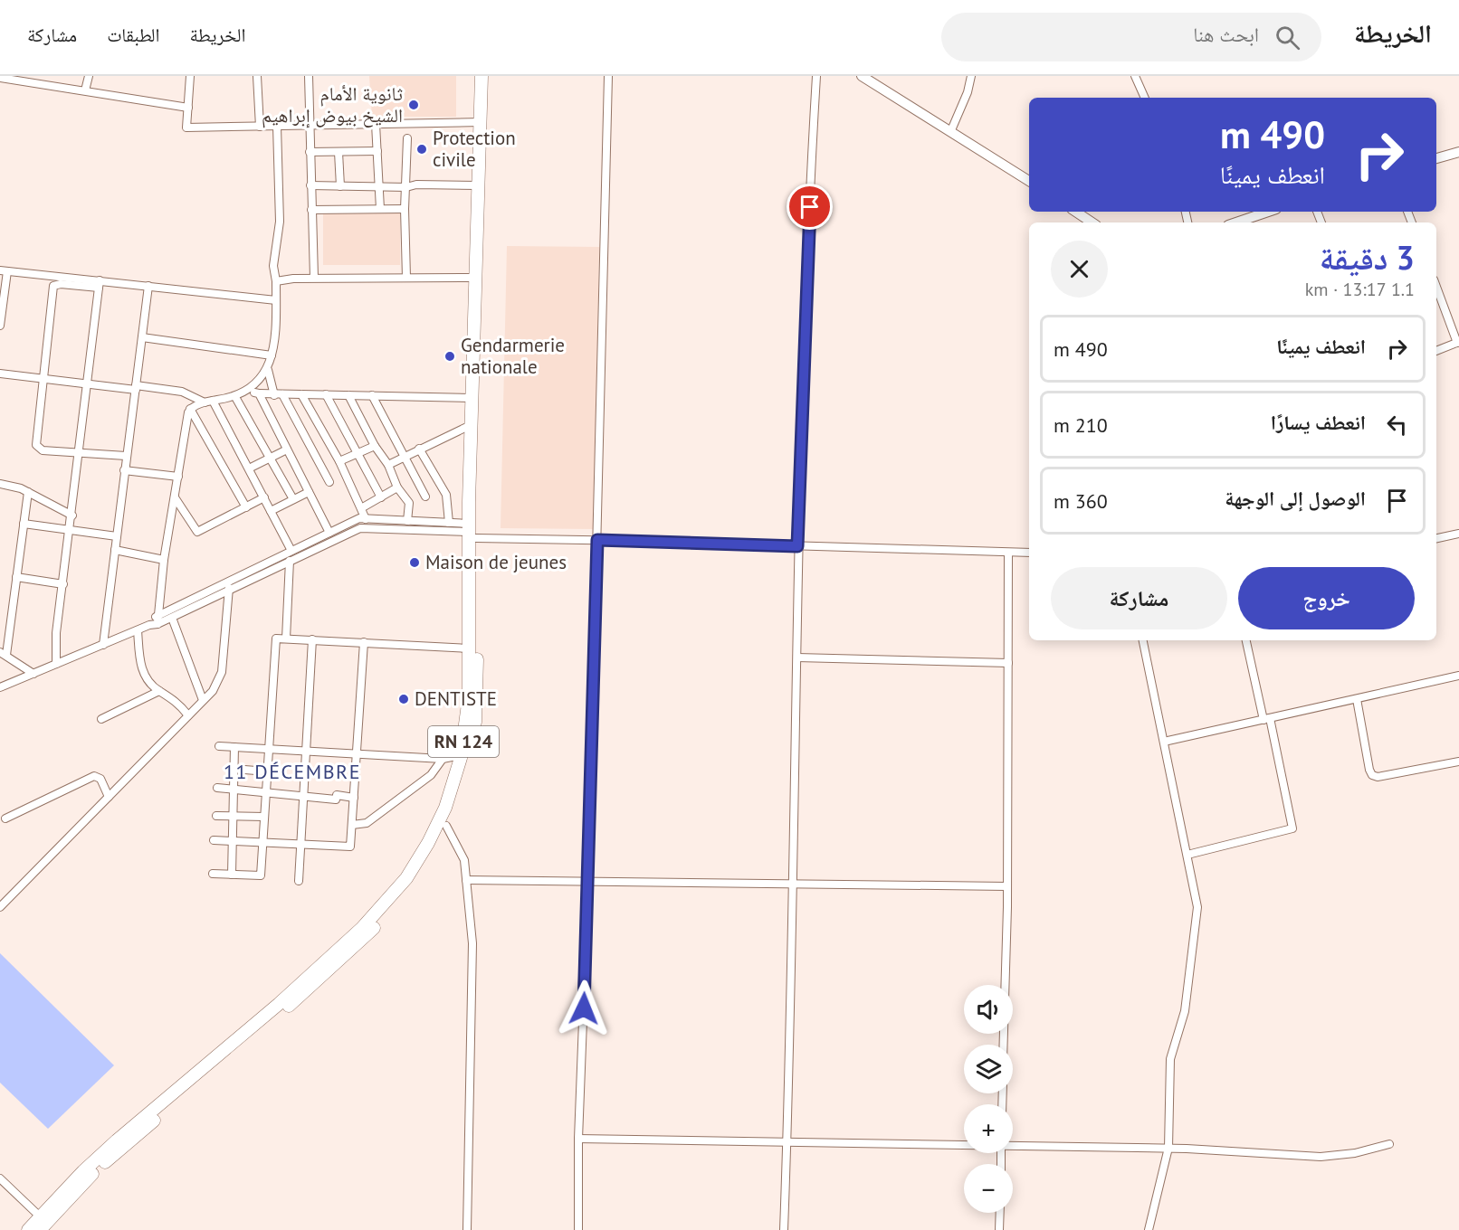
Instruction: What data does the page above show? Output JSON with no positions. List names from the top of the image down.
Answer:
{
  "streets": {
    "main road": ["RN 124"]
  },
  "districts": ["11 DÉCEMBRE"],
  "places": [
    "ثانوية الأمام الشيخ بيوض إبراهيم",
    "Protection civile",
    "Gendarmerie nationale",
    "Maison de jeunes",
    "DENTISTE"
  ],
  "page": {
    "header": "الخريطة",
    "search": "ابحث هنا",
    "nav": ["الخريطة", "الطبقات", "مشاركة"],
    "turn": ["490 m", "انعطف يمينًا"],
    "heading": ["3 دقيقة", "1.1 km · 13:17"],
    "list": [
      {
        "name": "انعطف يمينًا",
        "value": "490 m"
      },
      {
        "name": "انعطف يسارًا",
        "value": "210 m"
      },
      {
        "name": "الوصول إلى الوجهة",
        "value": "360 m"
      }
    ],
    "buttons": ["خروج", "مشاركة"],
    "map_buttons": ["+", "−"]
  }
}
